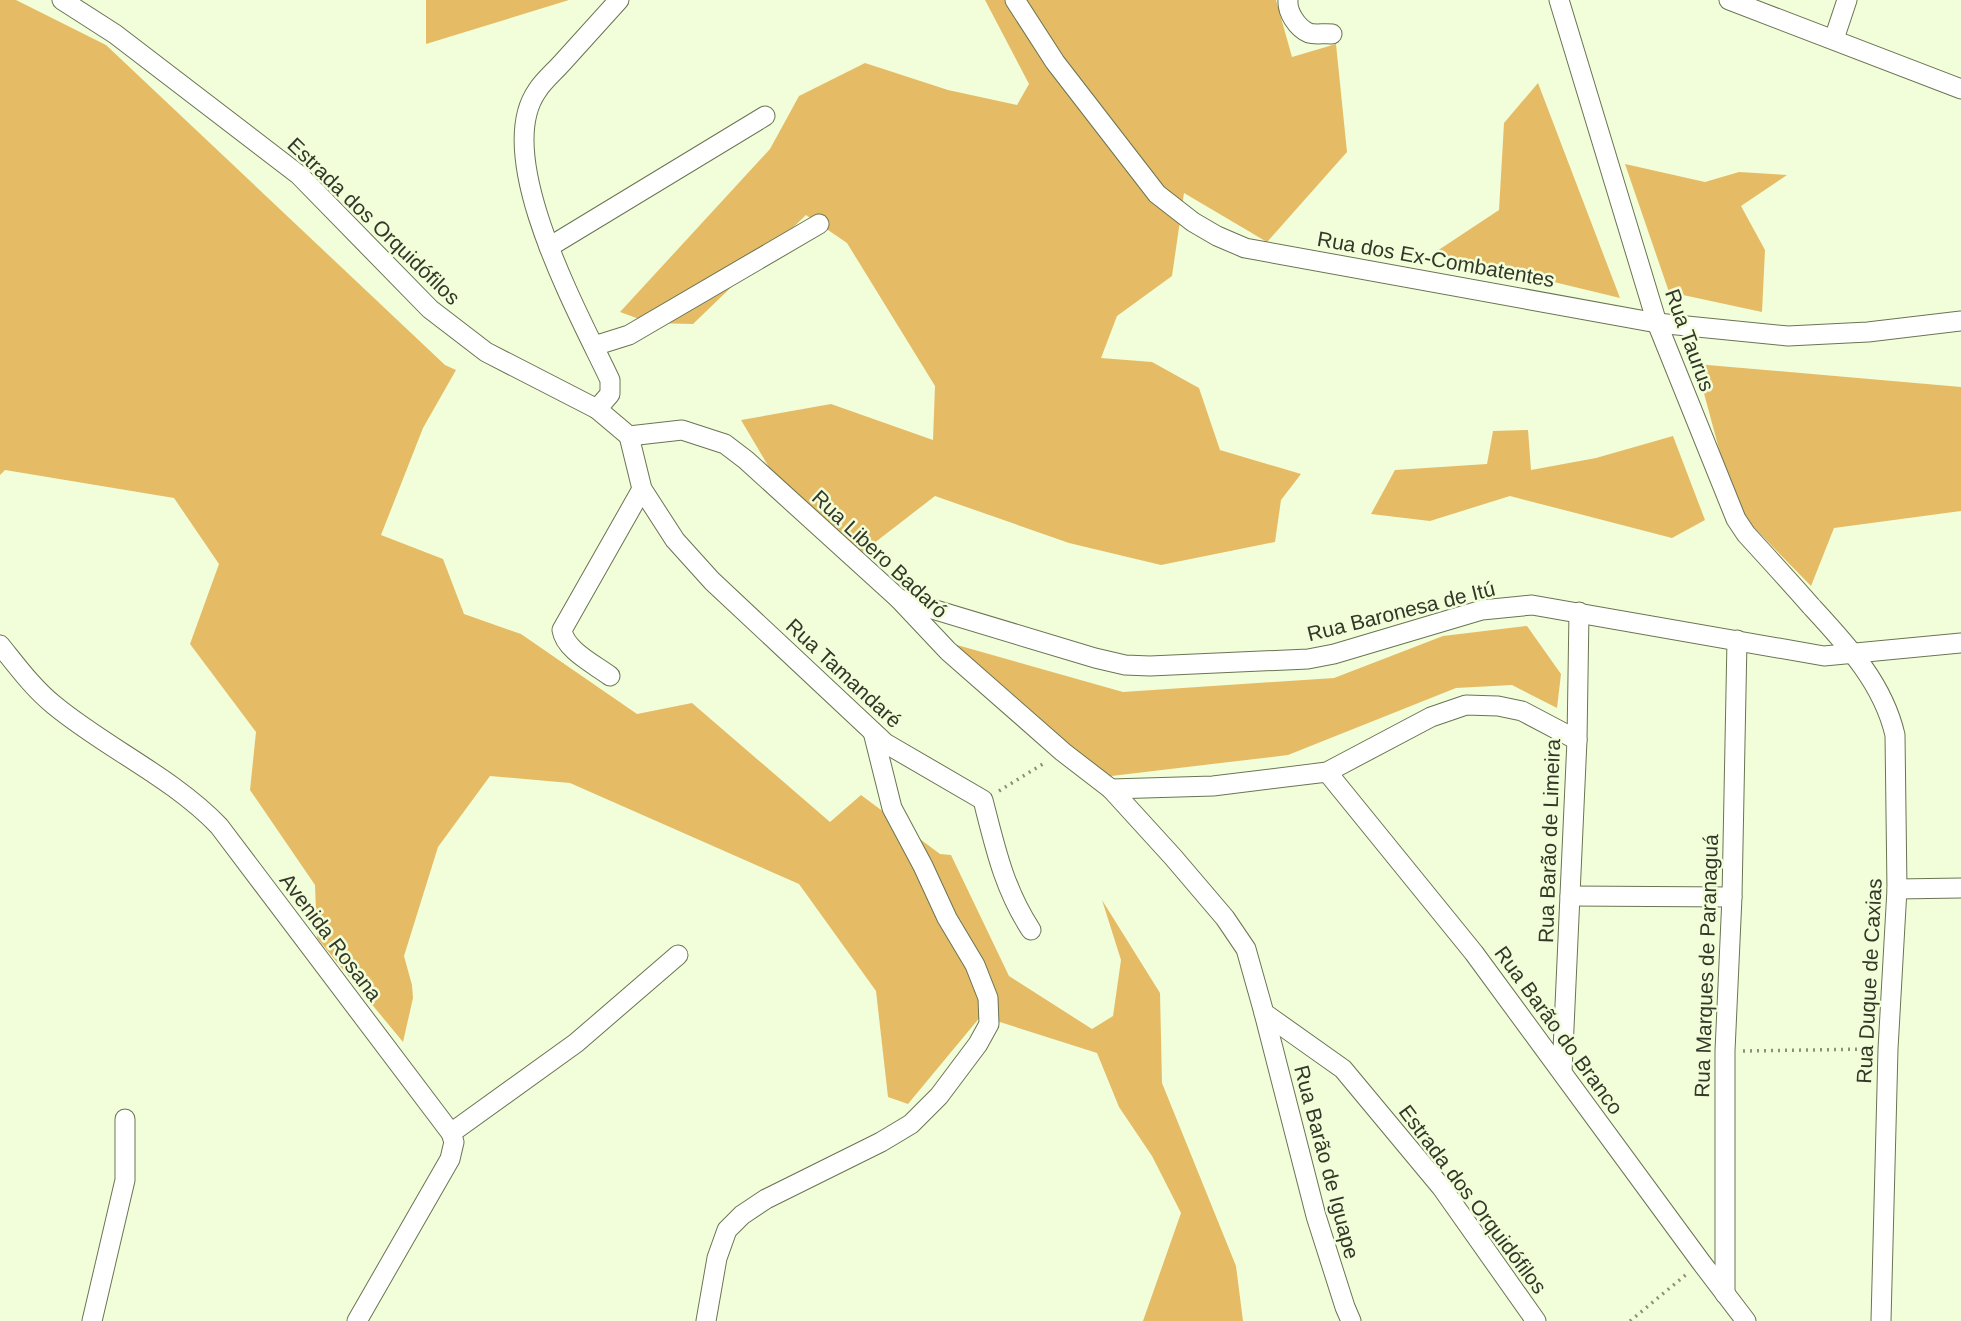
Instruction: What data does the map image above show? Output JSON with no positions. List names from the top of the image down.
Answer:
{
  "streets": {
    "street": [
      "Estrada dos Orquidófilos",
      "Rua dos Ex-Combatentes",
      "Rua Taurus",
      "Rua Libero Badaró",
      "Rua Baronesa de Itú",
      "Rua Tamandaré",
      "Rua Barão de Limeira",
      "Avenida Rosana",
      "Rua Marques de Paranaguá",
      "Rua Duque de Caxias",
      "Rua Barão do Branco",
      "Rua Barão de Iguape"
    ]
  },
  "crossings": [
    ["Estrada dos Orquidófilos", "Rua Barão de Iguape"],
    ["Rua dos Ex-Combatentes", "Rua Taurus"],
    ["Rua Taurus", "Rua Baronesa de Itú"],
    ["Rua Taurus", "Rua Duque de Caxias"],
    ["Rua Libero Badaró", "Rua Baronesa de Itú"],
    ["Rua Libero Badaró", "Rua Tamandaré"],
    ["Rua Baronesa de Itú", "Rua Barão de Limeira"],
    ["Rua Baronesa de Itú", "Rua Marques de Paranaguá"],
    ["Rua Baronesa de Itú", "Rua Duque de Caxias"],
    ["Rua Barão de Limeira", "Rua Barão do Branco"],
    ["Rua Marques de Paranaguá", "Rua Barão do Branco"]
  ]
}
